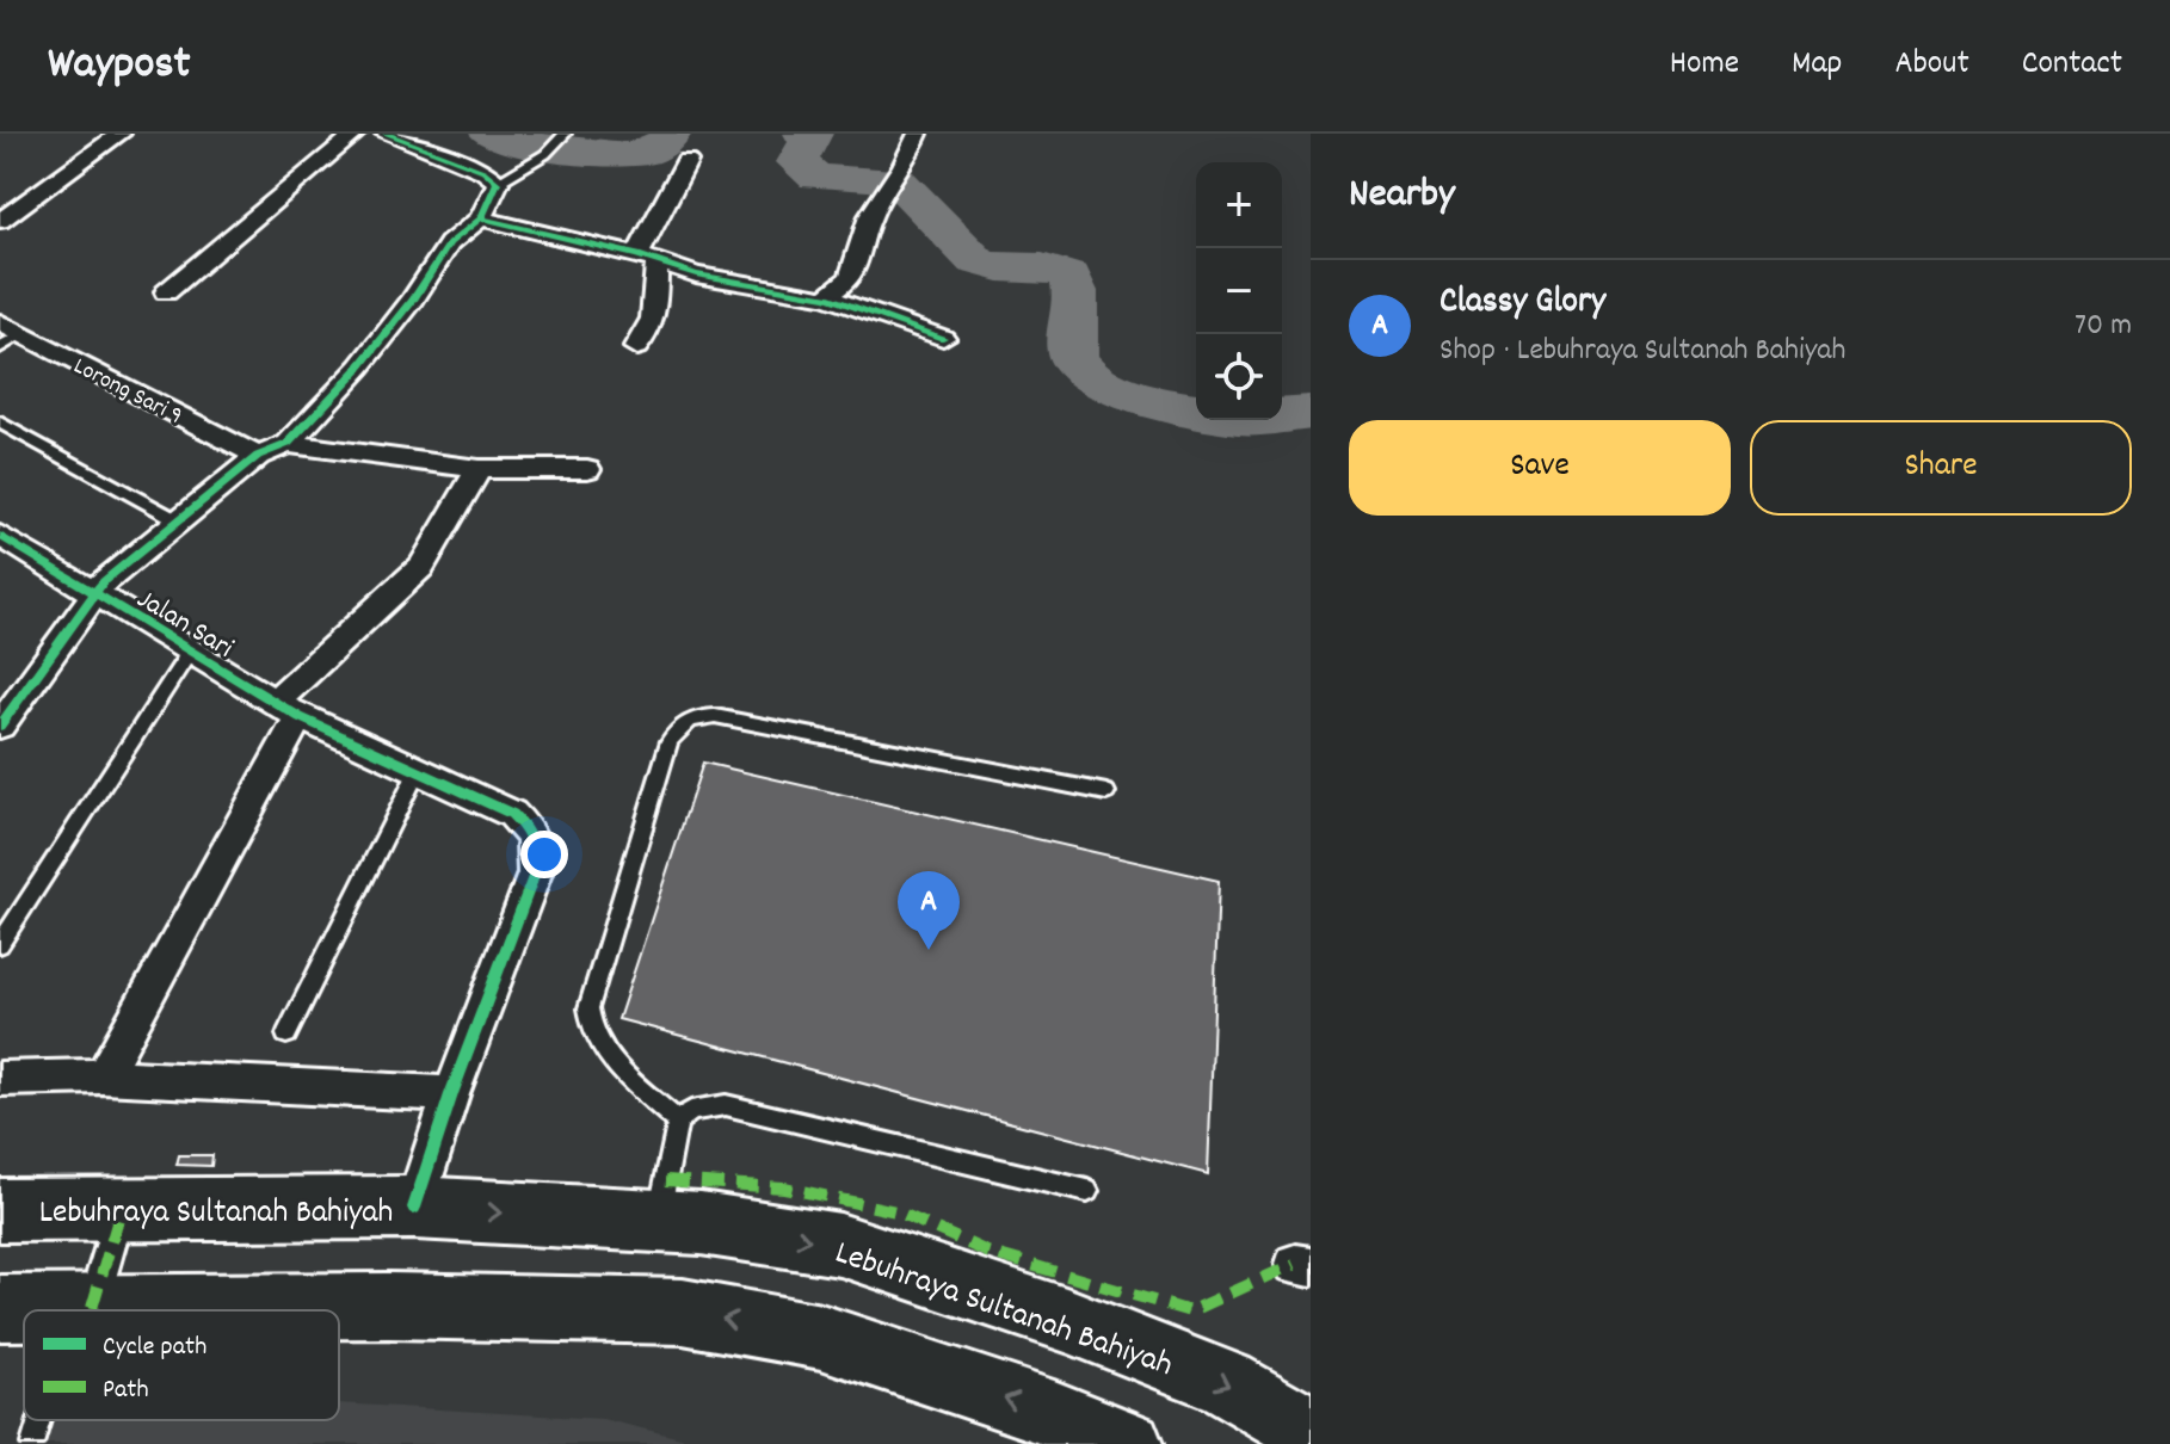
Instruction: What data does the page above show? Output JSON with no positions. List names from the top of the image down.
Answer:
{
  "streets": {
    "main road": ["Lebuhraya Sultanah Bahiyah"],
    "street": ["Lorong Sari 9", "Jalan Sari"]
  },
  "legend": ["Cycle path", "Path"],
  "page": {
    "header": "Waypost",
    "nav": [
      "Home",
      "Map",
      "About",
      "Contact"
    ],
    "heading": "Nearby",
    "map_buttons": ["+", "−"],
    "list": [
      {
        "mark": "A",
        "name": "Classy Glory",
        "note": "Shop · Lebuhraya Sultanah Bahiyah",
        "value": "70 m"
      }
    ],
    "buttons": ["Save", "Share"],
    "pins": "A"
  }
}
